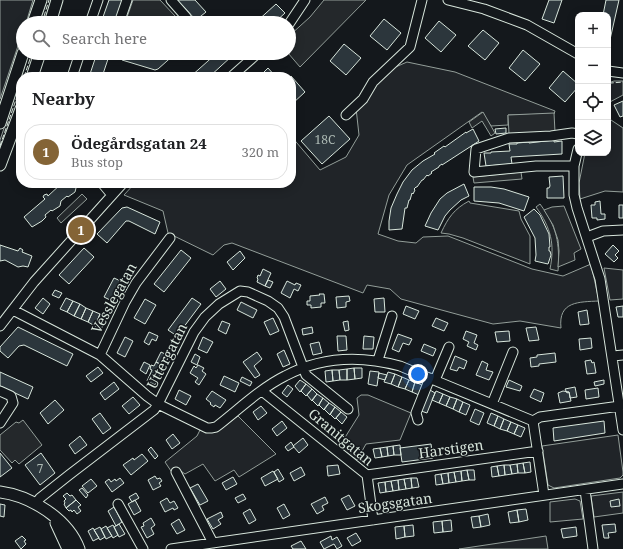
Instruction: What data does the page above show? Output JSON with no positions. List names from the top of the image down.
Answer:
{
  "streets": {
    "street": [
      "Vesslegatan",
      "Uttergatan",
      "Granitgatan",
      "Harstigen",
      "Skogsgatan"
    ]
  },
  "crossings": [
    ["Granitgatan", "Harstigen"],
    ["Granitgatan", "Skogsgatan"]
  ],
  "house_numbers": ["18C", "7"],
  "page": {
    "map_buttons": ["+", "−"],
    "search": "Search here",
    "heading": "Nearby",
    "list": [
      {
        "mark": "1",
        "name": "Ödegårdsgatan 24",
        "note": "Bus stop",
        "value": "320 m"
      }
    ],
    "pins": "1"
  }
}
